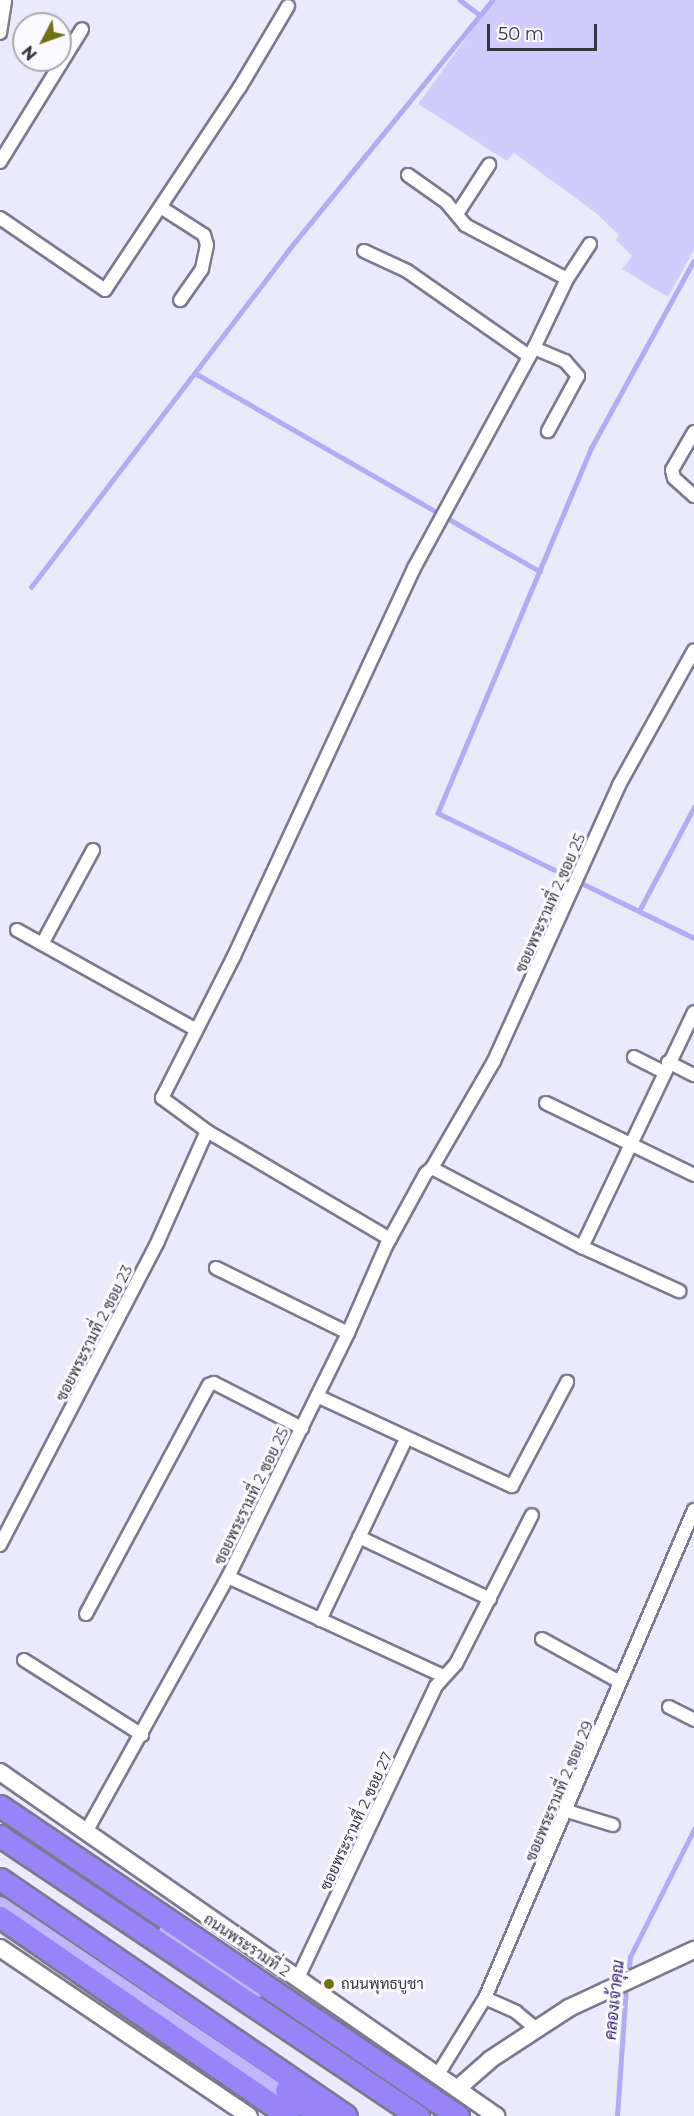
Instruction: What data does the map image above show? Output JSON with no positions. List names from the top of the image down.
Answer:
{
  "streets": {
    "main road": ["ถนนพระรามที่ 2"],
    "street": [
      "ซอยพระรามที่ 2 ซอย 25",
      "ซอยพระรามที่ 2 ซอย 23",
      "ซอยพระรามที่ 2 ซอย 29",
      "ซอยพระรามที่ 2 ซอย 27"
    ]
  },
  "crossings": [
    ["ซอยพระรามที่ 2 ซอย 25", "ถนนพระรามที่ 2"],
    ["ซอยพระรามที่ 2 ซอย 29", "ถนนพระรามที่ 2"],
    ["ซอยพระรามที่ 2 ซอย 27", "ถนนพระรามที่ 2"]
  ],
  "water": ["คลองเจ้าคุณ"],
  "places": ["ถนนพุทธบูชา"],
  "scale_bar": "50 m",
  "north": "bottom left"
}
